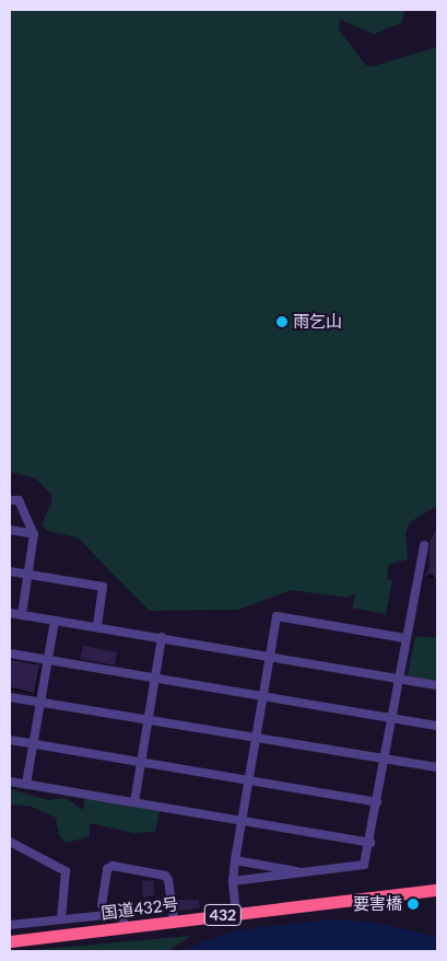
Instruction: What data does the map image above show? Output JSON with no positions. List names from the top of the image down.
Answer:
{
  "streets": {
    "highway": ["国道432号", "432"]
  },
  "places": ["雨乞山", "要害橋"]
}
